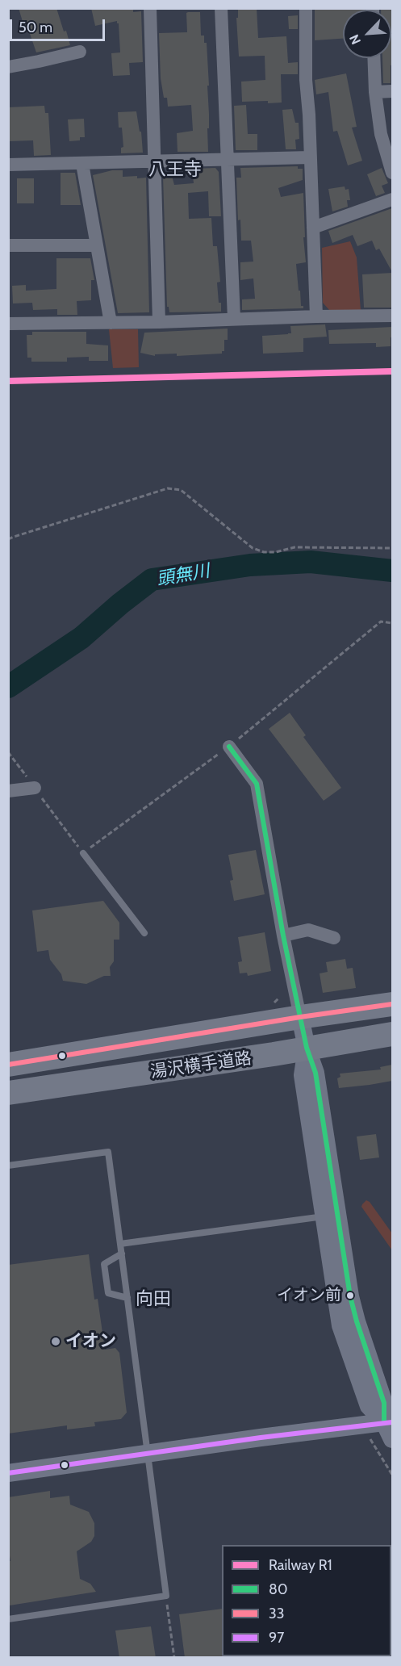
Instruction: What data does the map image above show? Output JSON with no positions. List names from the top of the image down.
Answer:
{
  "streets": {
    "highway": ["湯沢横手道路"]
  },
  "districts": ["八王寺", "向田"],
  "water": ["頭無川"],
  "places": ["イオン前", "イオン"],
  "lines": [
    "rail line R1",
    "transit line 80",
    "transit line 33",
    "transit line 97"
  ],
  "legend": [
    "Railway R1",
    "80",
    "33",
    "97"
  ],
  "scale_bar": "50 m",
  "north": "bottom left"
}
